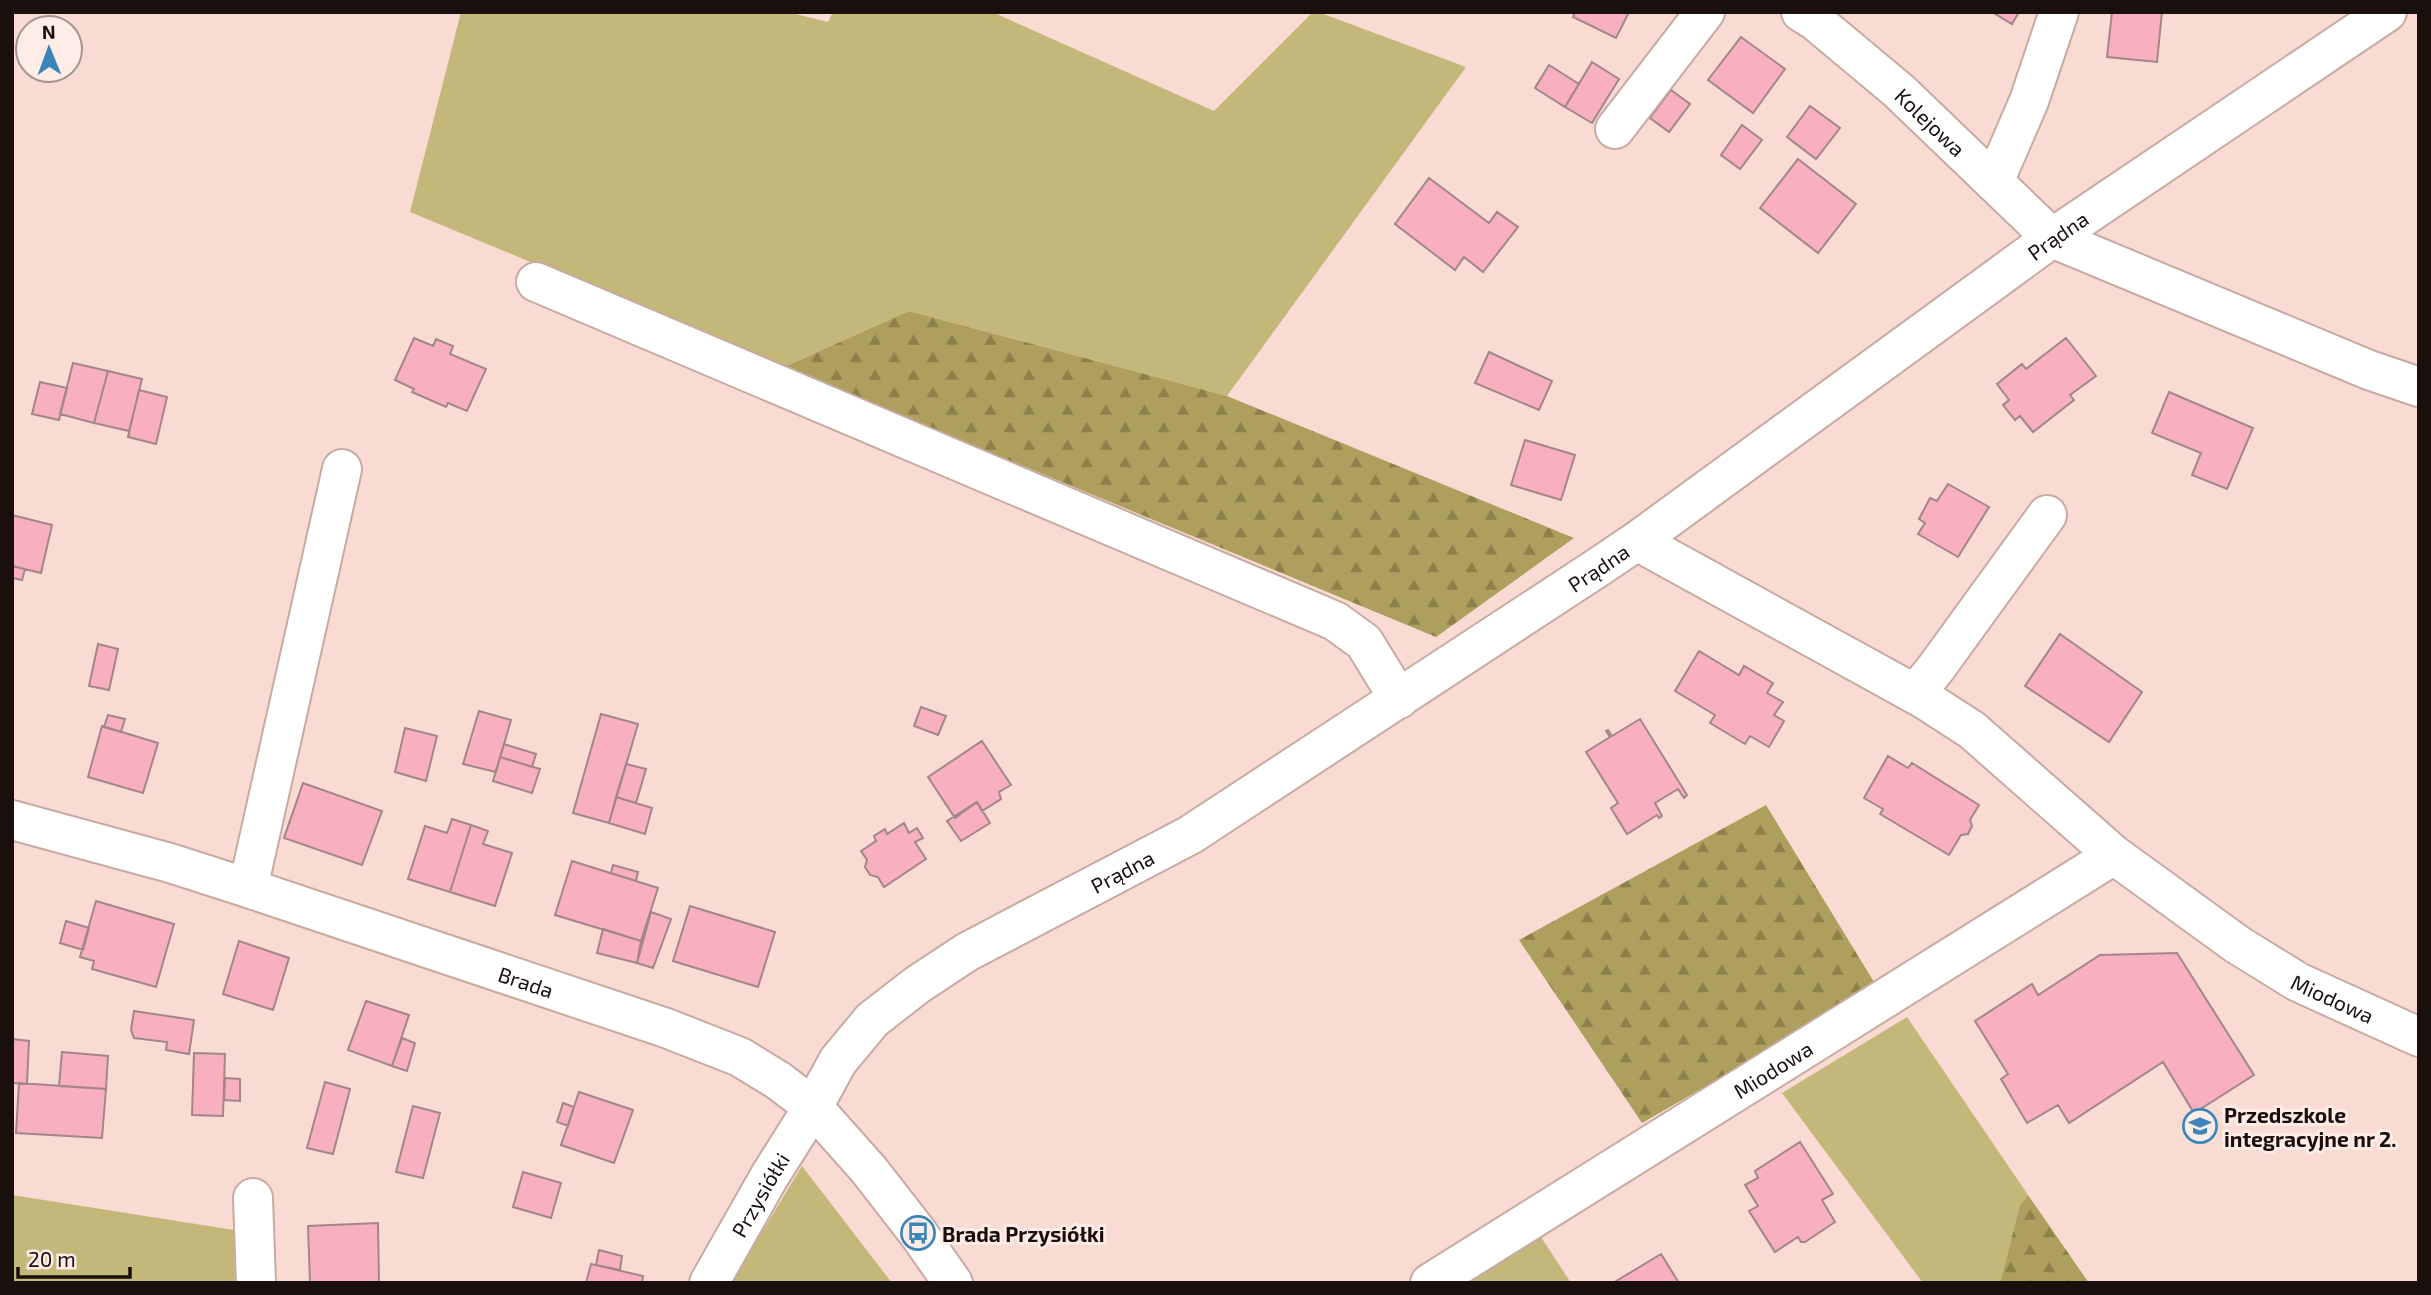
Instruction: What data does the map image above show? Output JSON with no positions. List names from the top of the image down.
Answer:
{
  "streets": {
    "street": [
      "Kolejowa",
      "Prądna",
      "Brada",
      "Miodowa",
      "Przysiółki"
    ]
  },
  "crossings": [
    ["Kolejowa", "Prądna"],
    ["Prądna", "Brada"],
    ["Prądna", "Miodowa"],
    ["Prądna", "Przysiółki"],
    ["Brada", "Przysiółki"]
  ],
  "places": {
    "school or university": ["Przedszkole integracyjne nr 2."],
    "bus stop": ["Brada Przysiółki"]
  },
  "scale_bar": "20 m",
  "north": "top"
}
